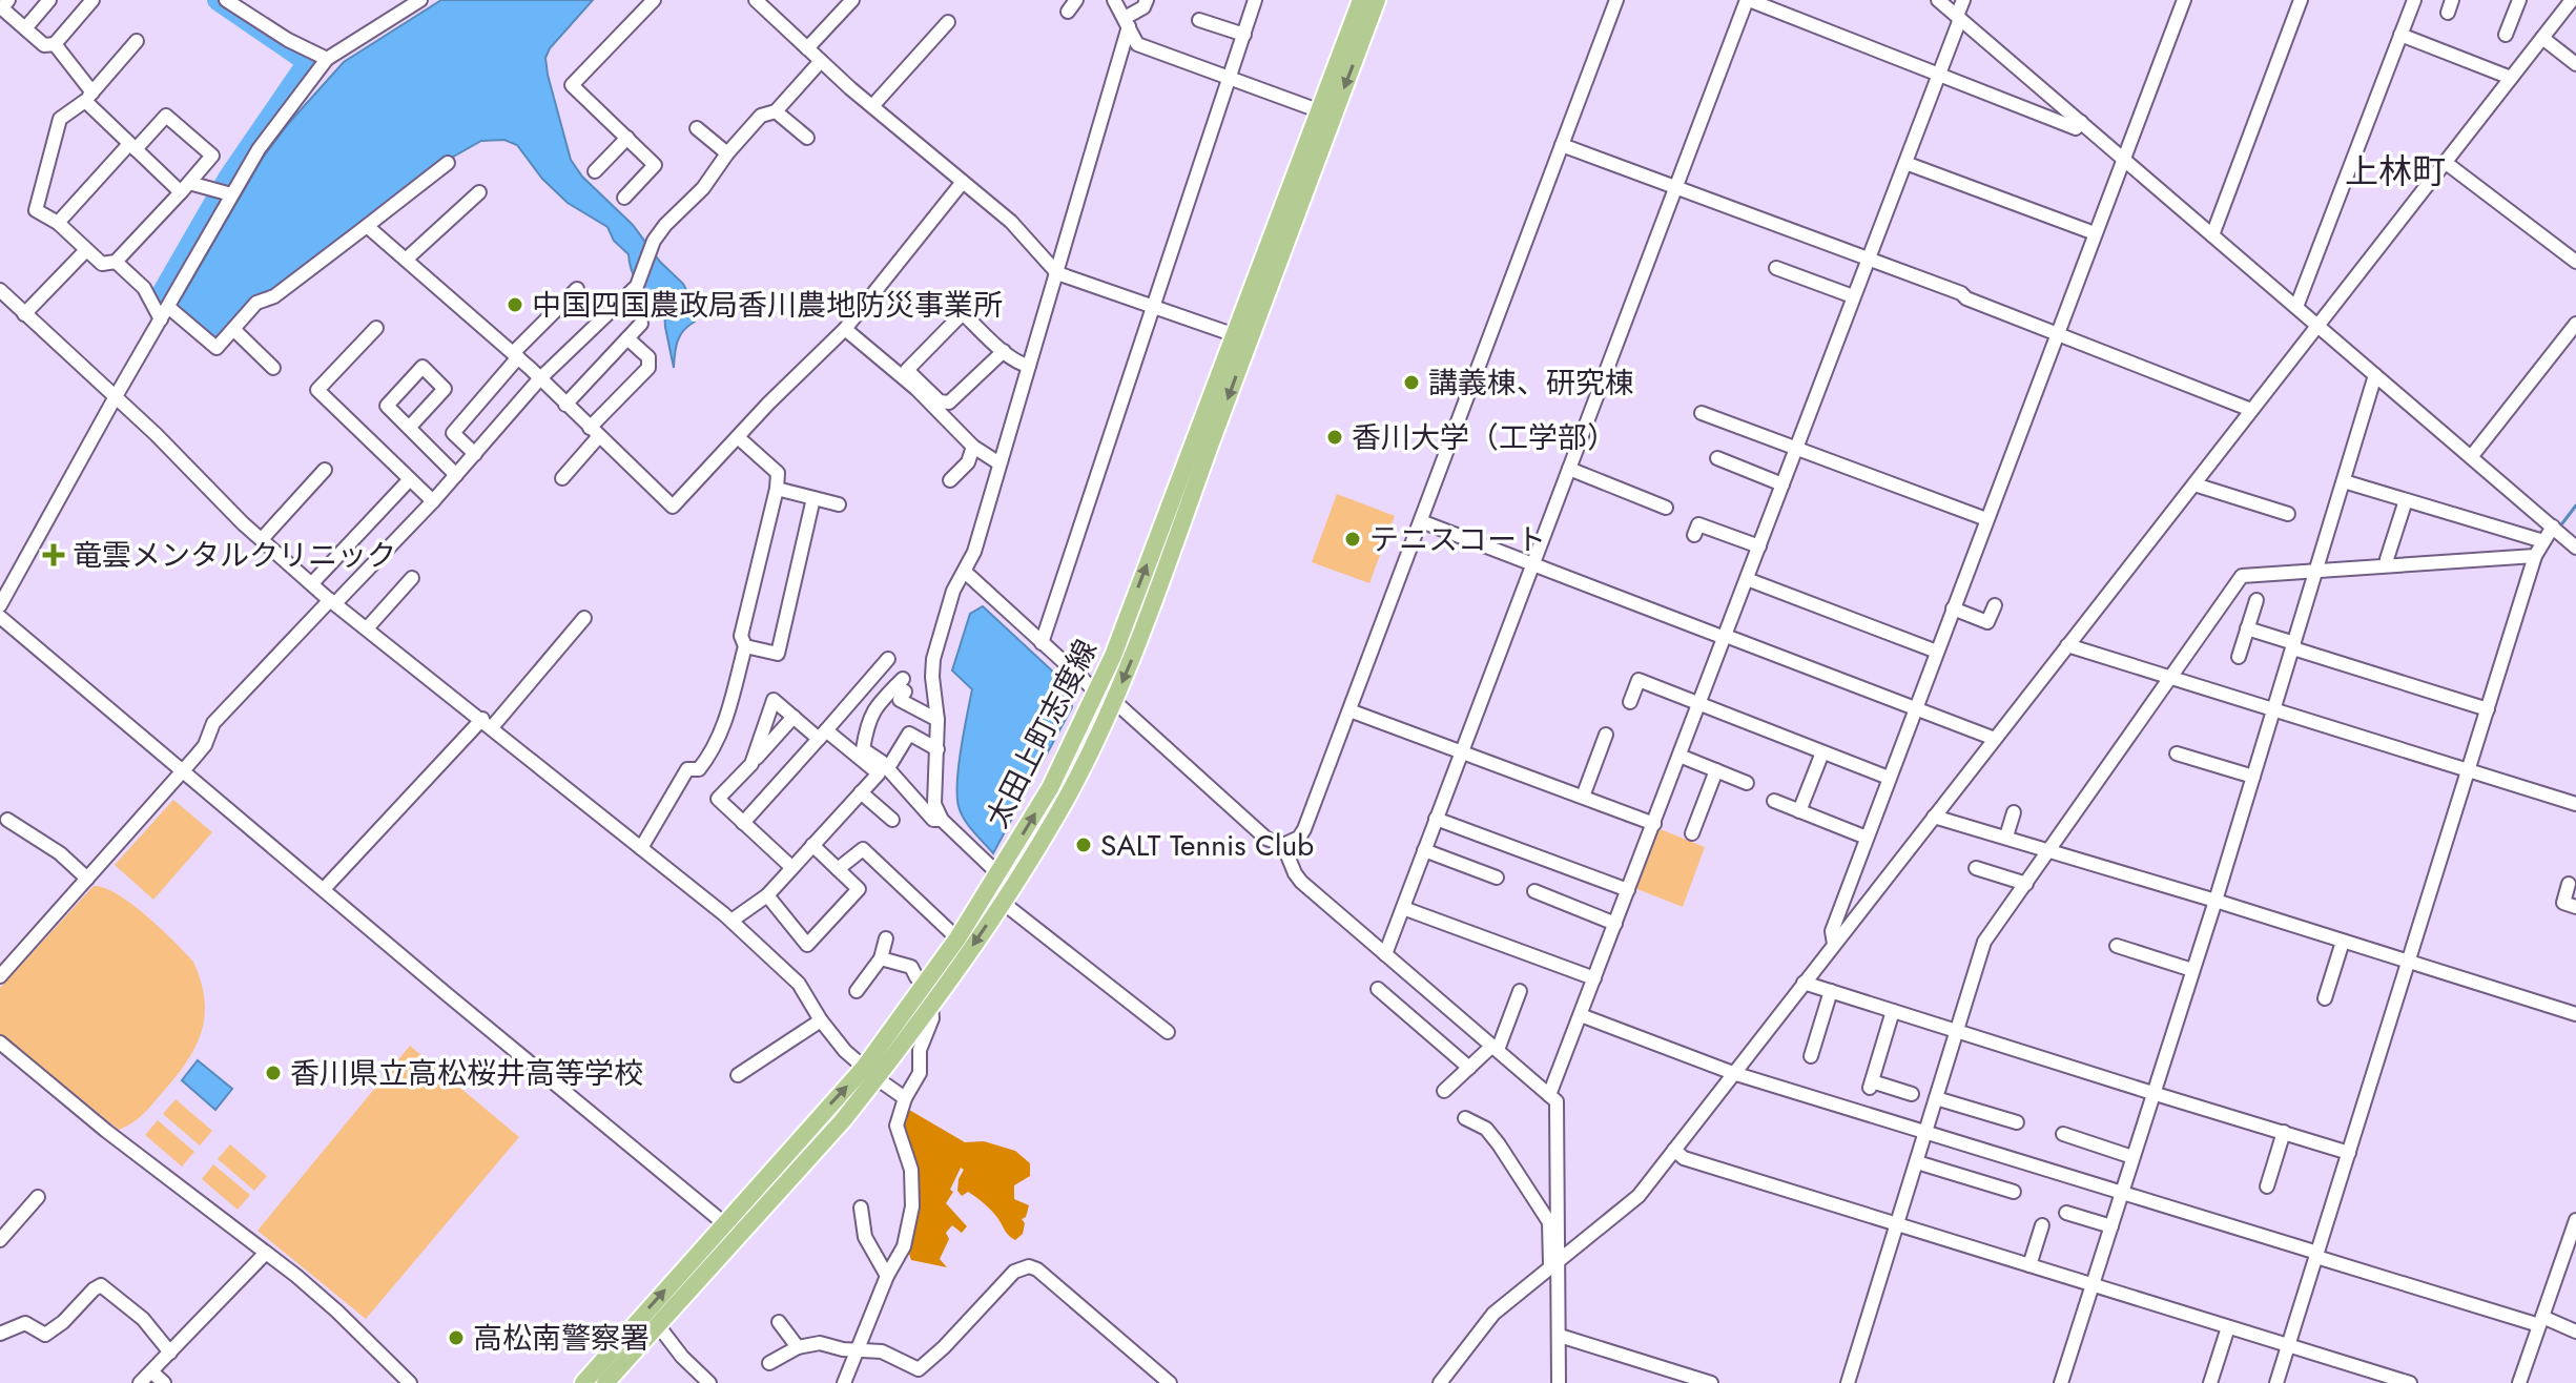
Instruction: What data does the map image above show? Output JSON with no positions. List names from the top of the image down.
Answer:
{
  "streets": {
    "main road": ["太田上町志度線"]
  },
  "districts": ["上林町"],
  "places": {
    "other": [
      "中国四国農政局香川農地防災事業所",
      "講義棟、研究棟",
      "香川大学（工学部）",
      "テニスコート",
      "SALT Tennis Club",
      "香川県立高松桜井高等学校",
      "高松南警察署"
    ],
    "health": ["竜雲メンタルクリニック"]
  }
}
